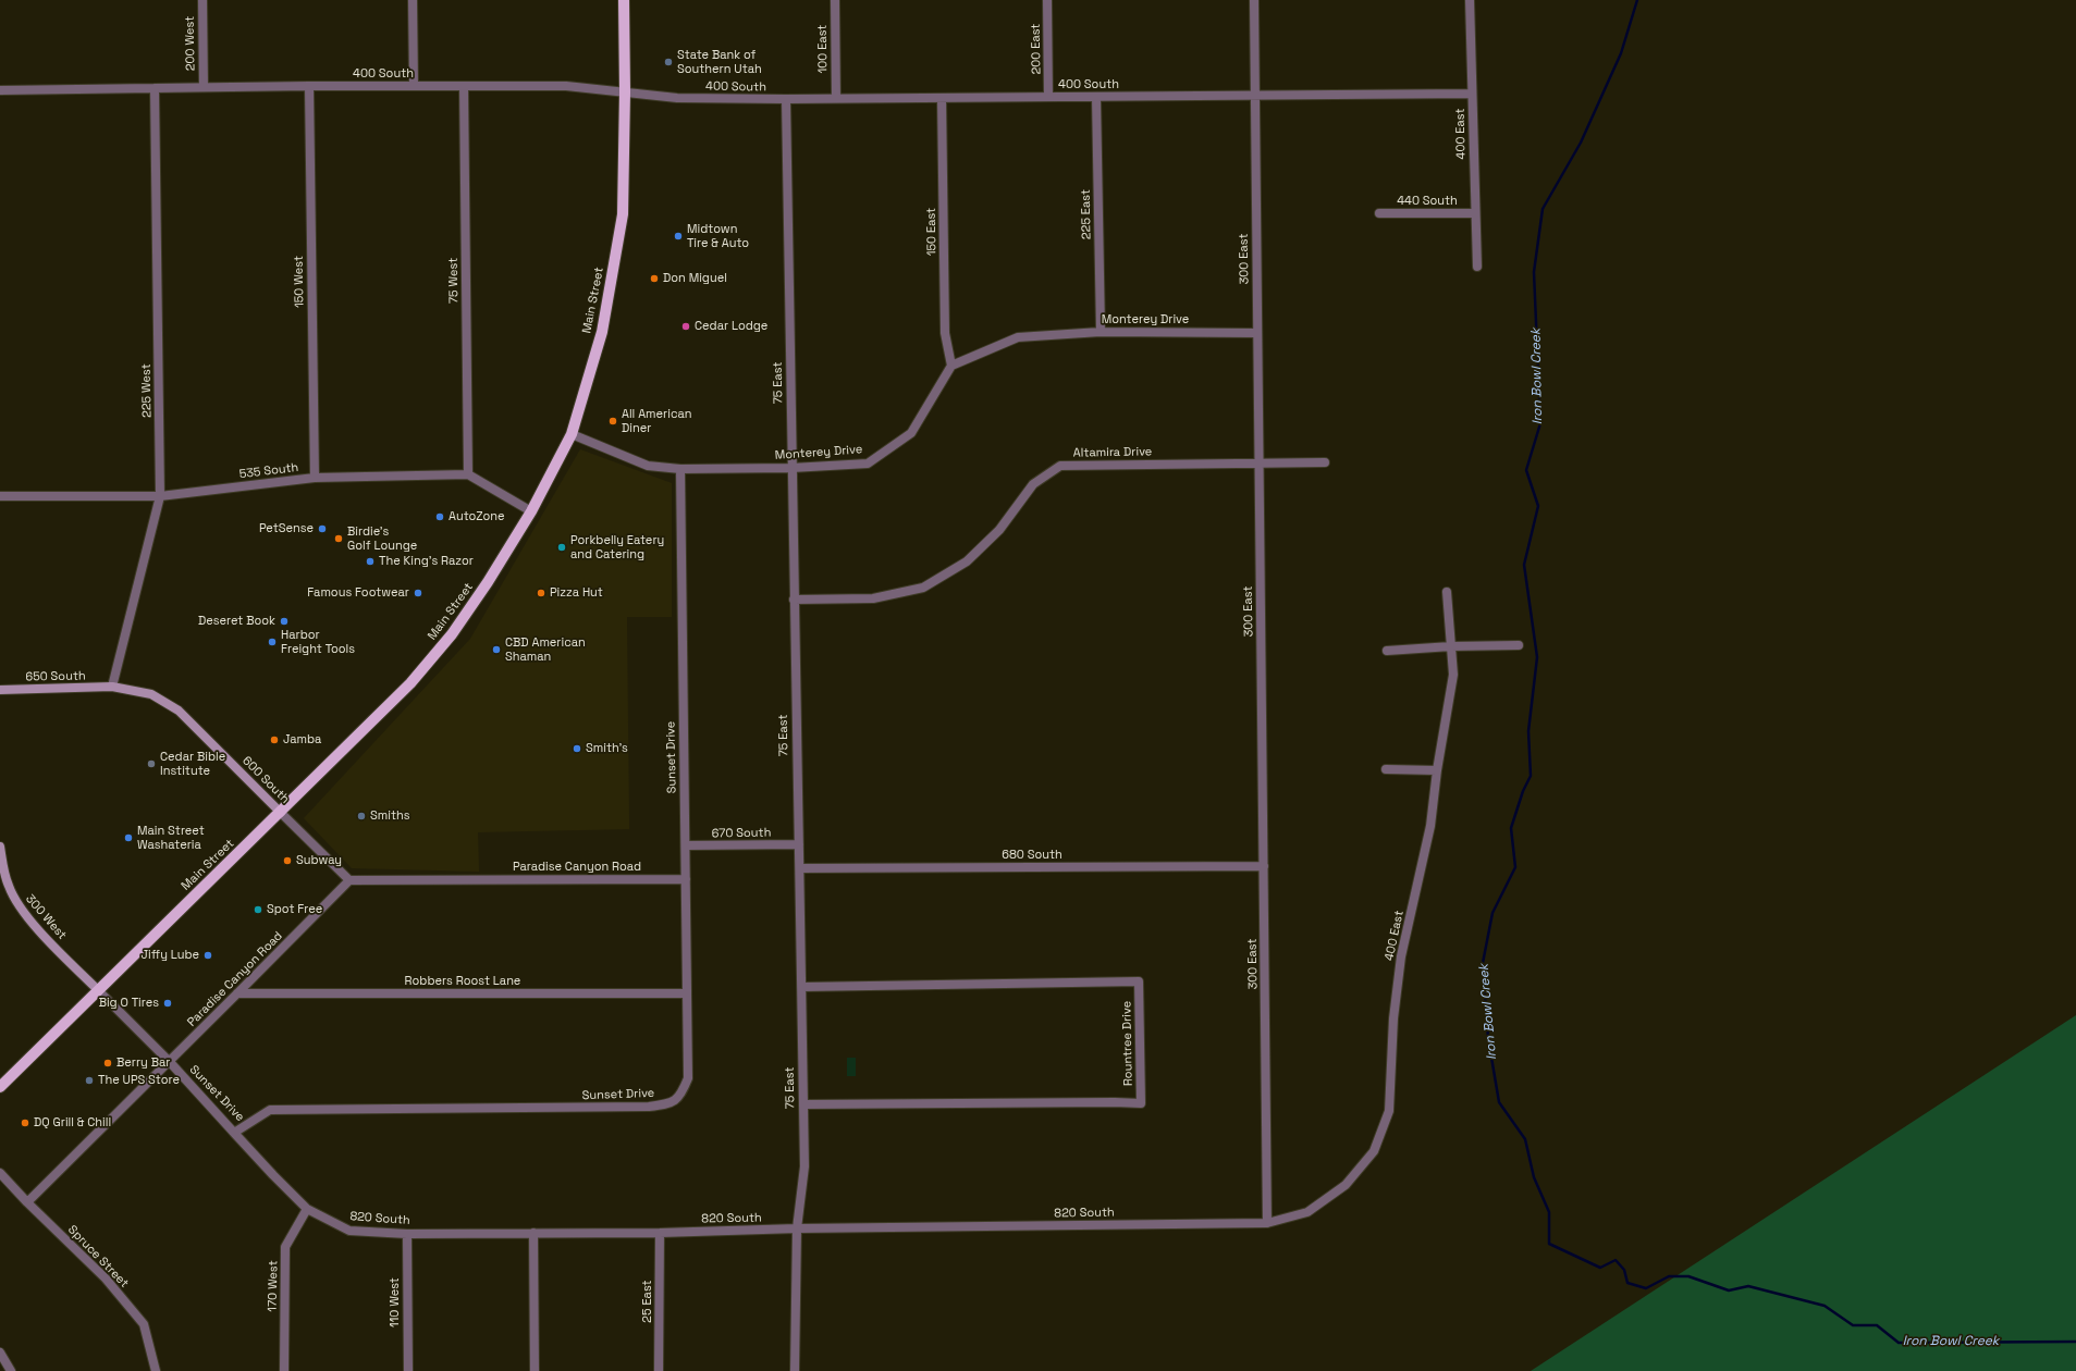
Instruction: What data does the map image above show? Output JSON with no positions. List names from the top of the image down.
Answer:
{
  "streets": {
    "main road": [
      "Main Street",
      "650 South",
      "600 South",
      "300 West"
    ],
    "street": [
      "200 West",
      "100 East",
      "200 East",
      "400 South",
      "400 East",
      "440 South",
      "225 East",
      "150 East",
      "300 East",
      "75 West",
      "150 West",
      "Monterey Drive",
      "75 East",
      "225 West",
      "Altamira Drive",
      "535 South",
      "Sunset Drive",
      "670 South",
      "680 South",
      "Paradise Canyon Road",
      "Robbers Roost Lane",
      "Rountree Drive",
      "820 South",
      "Spruce Street",
      "170 West",
      "25 East",
      "110 West"
    ]
  },
  "crossings": [
    ["200 West", "400 South"],
    ["100 East", "400 South"],
    ["200 East", "400 South"],
    ["400 South", "400 East"],
    ["400 South", "225 East"],
    ["400 South", "150 East"],
    ["400 South", "300 East"],
    ["400 South", "75 West"],
    ["400 South", "150 West"],
    ["400 South", "Main Street"],
    ["400 South", "75 East"],
    ["400 South", "225 West"],
    ["400 East", "440 South"],
    ["400 East", "300 East"],
    ["400 East", "820 South"],
    ["225 East", "Monterey Drive"],
    ["150 East", "Monterey Drive"],
    ["300 East", "Monterey Drive"],
    ["300 East", "Altamira Drive"],
    ["300 East", "680 South"],
    ["300 East", "820 South"],
    ["75 West", "535 South"],
    ["150 West", "535 South"],
    ["Main Street", "Monterey Drive"],
    ["Main Street", "Sunset Drive"],
    ["Main Street", "600 South"],
    ["Main Street", "300 West"],
    ["Monterey Drive", "75 East"],
    ["Monterey Drive", "Sunset Drive"],
    ["75 East", "Altamira Drive"],
    ["75 East", "670 South"],
    ["75 East", "680 South"],
    ["75 East", "Rountree Drive"],
    ["75 East", "820 South"],
    ["225 West", "535 South"],
    ["225 West", "650 South"],
    ["225 West", "600 South"],
    ["650 South", "600 South"],
    ["Sunset Drive", "670 South"],
    ["Sunset Drive", "Paradise Canyon Road"],
    ["Sunset Drive", "300 West"],
    ["Sunset Drive", "Robbers Roost Lane"],
    ["Sunset Drive", "820 South"],
    ["600 South", "Paradise Canyon Road"],
    ["Paradise Canyon Road", "Robbers Roost Lane"],
    ["Paradise Canyon Road", "Spruce Street"],
    ["820 South", "170 West"],
    ["820 South", "25 East"],
    ["820 South", "110 West"]
  ],
  "water": ["Iron Bowl Creek"],
  "places": [
    "State Bank of Southern Utah",
    "Midtown Tire & Auto",
    "Don Miguel",
    "Cedar Lodge",
    "All American Diner",
    "AutoZone",
    "PetSense",
    "Birdie's Golf Lounge",
    "Porkbelly Eatery and Catering",
    "The King's Razor",
    "Famous Footwear",
    "Pizza Hut",
    "Deseret Book",
    "Harbor Freight Tools",
    "CBD American Shaman",
    "Jamba",
    "Smith's",
    "Cedar Bible Institute",
    "Smiths",
    "Main Street Washateria",
    "Subway",
    "Spot Free",
    "Jiffy Lube",
    "Big O Tires",
    "Berry Bar",
    "The UPS Store",
    "DQ Grill & Chill"
  ]
}
